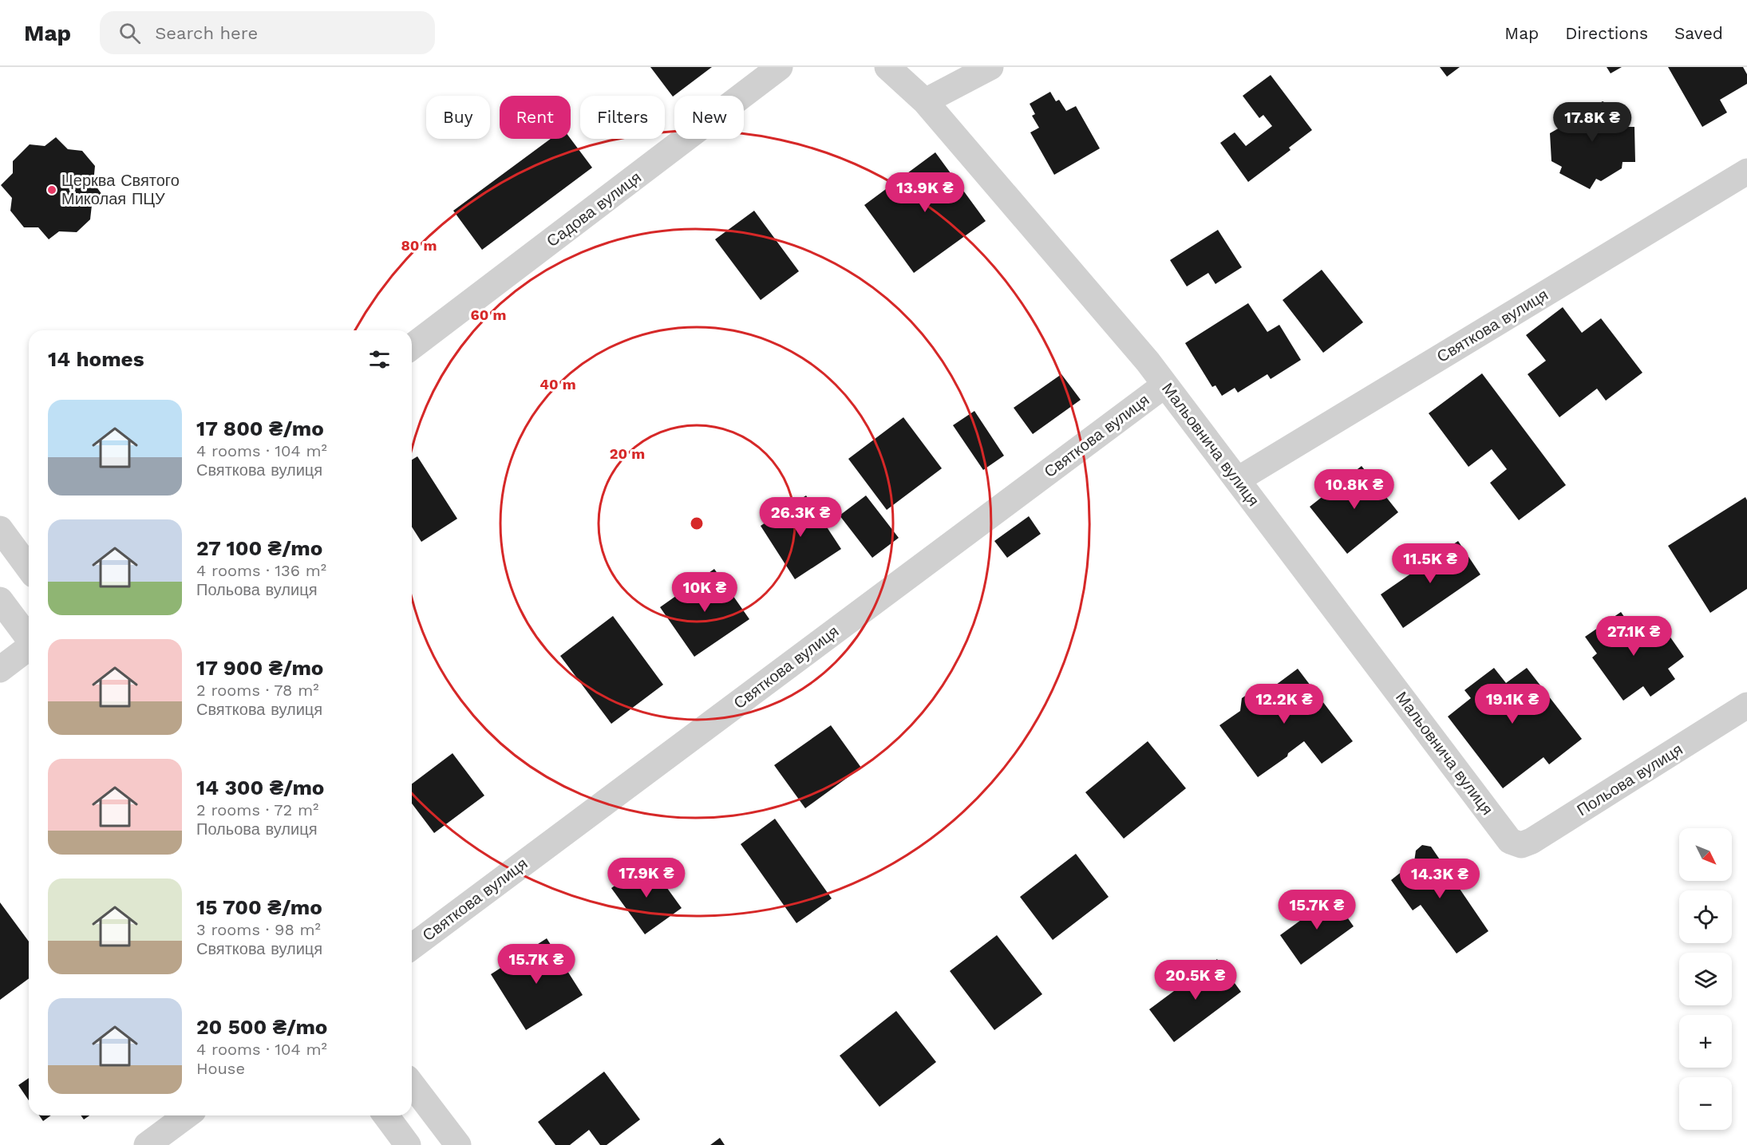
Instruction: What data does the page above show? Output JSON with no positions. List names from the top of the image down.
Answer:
{
  "streets": {
    "street": [
      "Садова вулиця",
      "Святкова вулиця",
      "Мальовнича вулиця",
      "Польова вулиця"
    ]
  },
  "crossings": [
    ["Святкова вулиця", "Мальовнича вулиця"],
    ["Мальовнича вулиця", "Польова вулиця"]
  ],
  "places": ["Церква Святого Миколая ПЦУ"],
  "north": "bottom right",
  "page": {
    "header": "Map",
    "search": "Search here",
    "nav": ["Map", "Directions", "Saved"],
    "chip": [
      "Buy",
      "Rent",
      "Filters",
      "New"
    ],
    "price": [
      "17.8K ₴",
      "13.9K ₴",
      "10.8K ₴",
      "26.3K ₴",
      "11.5K ₴",
      "10K ₴",
      "27.1K ₴",
      "12.2K ₴",
      "19.1K ₴",
      "17.9K ₴",
      "14.3K ₴",
      "15.7K ₴",
      "15.7K ₴",
      "20.5K ₴"
    ],
    "heading": "14 homes",
    "list": [
      {
        "name": "17 800 ₴/mo",
        "note": "4 rooms · 104 m² · Святкова вулиця"
      },
      {
        "name": "27 100 ₴/mo",
        "note": "4 rooms · 136 m² · Польова вулиця"
      },
      {
        "name": "17 900 ₴/mo",
        "note": "2 rooms · 78 m² · Святкова вулиця"
      },
      {
        "name": "14 300 ₴/mo",
        "note": "2 rooms · 72 m² · Польова вулиця"
      },
      {
        "name": "15 700 ₴/mo",
        "note": "3 rooms · 98 m² · Святкова вулиця"
      },
      {
        "name": "20 500 ₴/mo",
        "note": "4 rooms · 104 m² · House"
      }
    ],
    "map_buttons": ["+", "−"]
  },
  "rings": [
    "80 m",
    "60 m",
    "40 m",
    "20 m"
  ]
}
